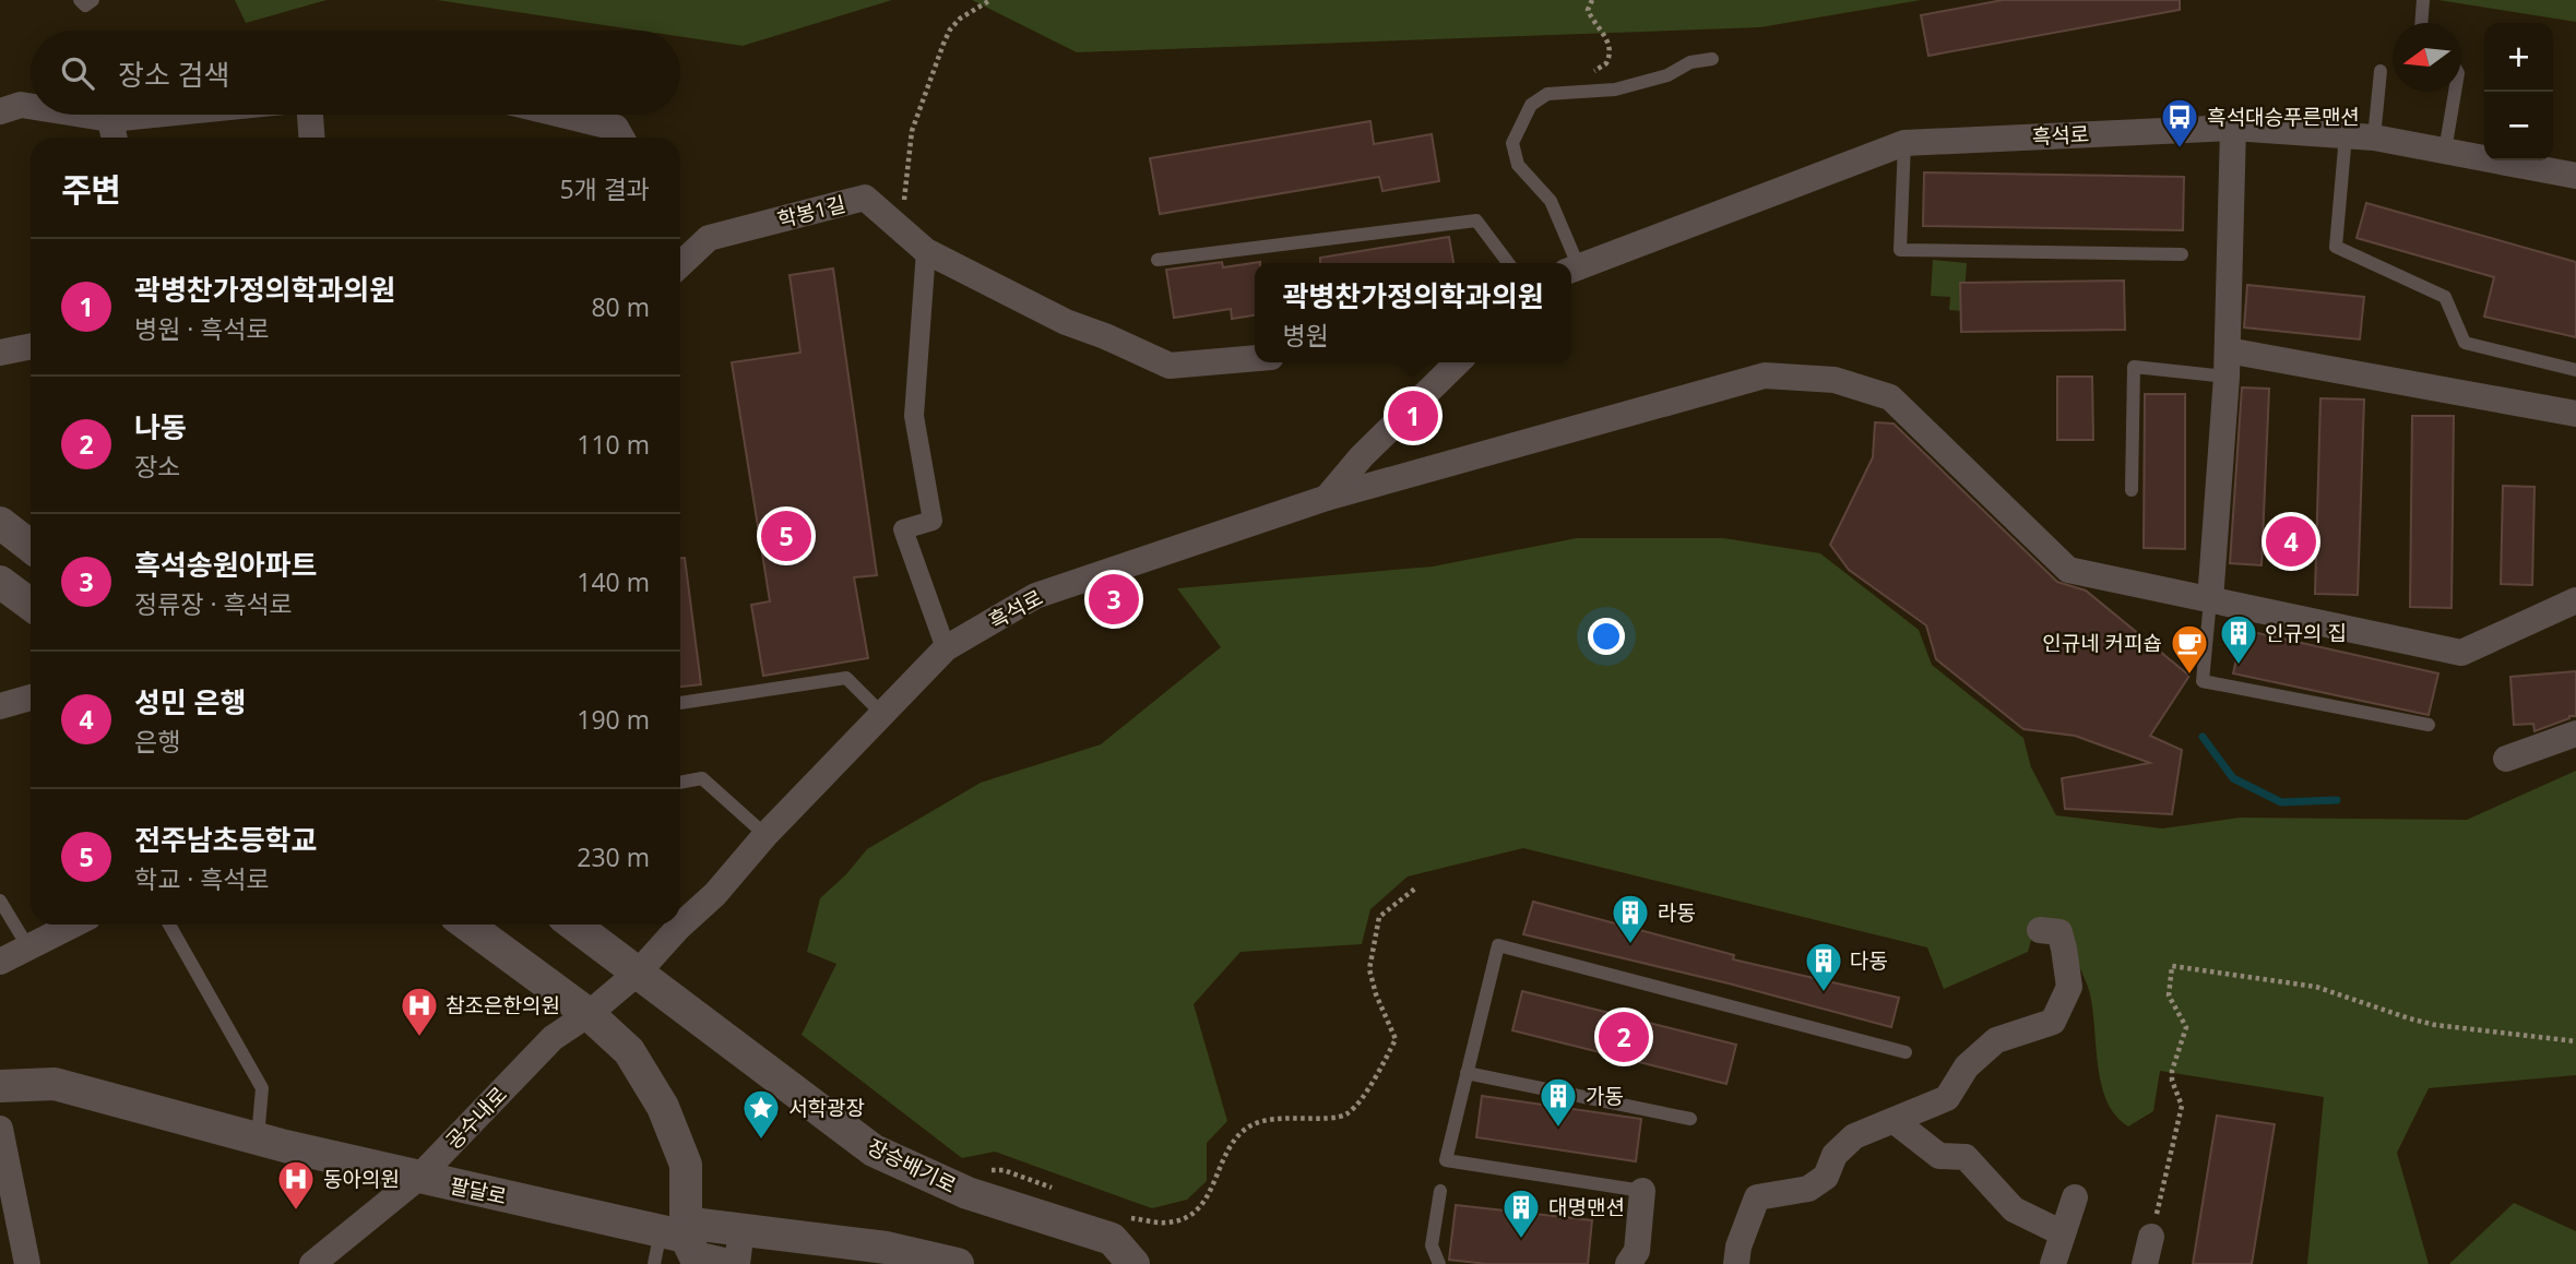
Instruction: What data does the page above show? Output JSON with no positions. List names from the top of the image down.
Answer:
{
  "streets": {
    "street": [
      "흑석로",
      "학봉1길",
      "공수내로",
      "장승배기로",
      "팔달로"
    ]
  },
  "crossings": [
    ["흑석로", "공수내로"],
    ["흑석로", "장승배기로"],
    ["공수내로", "장승배기로"],
    ["공수내로", "팔달로"]
  ],
  "places": {
    "bus stop": ["흑석대승푸른맨션"],
    "building": [
      "인규의 집",
      "라동",
      "다동",
      "가동",
      "대명맨션"
    ],
    "cafe": ["인규네 커피숍"],
    "hospital": ["참조은한의원", "동아의원"],
    "place": ["서학광장"]
  },
  "north": "left",
  "page": {
    "map_buttons": ["+", "−"],
    "search": "장소 검색",
    "heading": ["주변", "5개 결과"],
    "list": [
      {
        "mark": "1",
        "name": "곽병찬가정의학과의원",
        "note": "병원 · 흑석로",
        "value": "80 m"
      },
      {
        "mark": "2",
        "name": "나동",
        "note": "장소",
        "value": "110 m"
      },
      {
        "mark": "3",
        "name": "흑석송원아파트",
        "note": "정류장 · 흑석로",
        "value": "140 m"
      },
      {
        "mark": "4",
        "name": "성민 은행",
        "note": "은행",
        "value": "190 m"
      },
      {
        "mark": "5",
        "name": "전주남초등학교",
        "note": "학교 · 흑석로",
        "value": "230 m"
      }
    ],
    "popup": ["곽병찬가정의학과의원", "병원"],
    "pins": [
      "1",
      "5",
      "4",
      "3",
      "2"
    ]
  }
}
